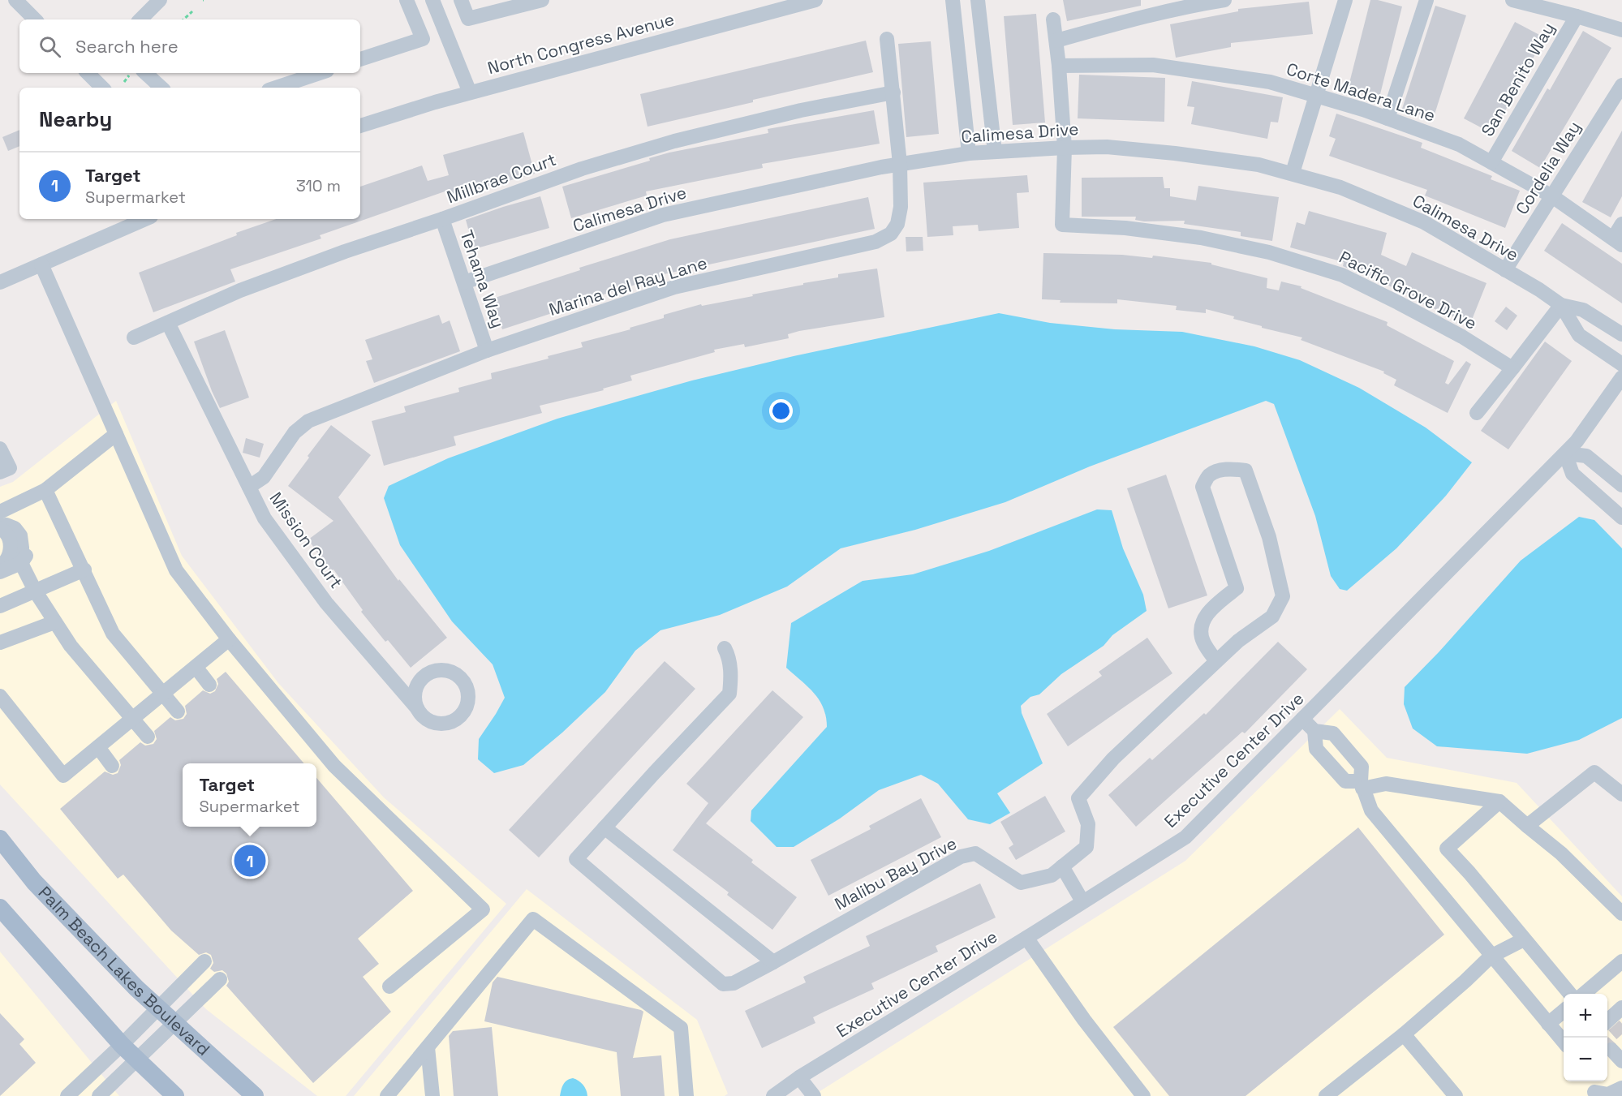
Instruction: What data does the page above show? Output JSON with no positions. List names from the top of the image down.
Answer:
{
  "streets": {
    "main road": ["Palm Beach Lakes Boulevard"],
    "street": [
      "North Congress Avenue",
      "San Benito Way",
      "Corte Madera Lane",
      "Calimesa Drive",
      "Cordelia Way",
      "Millbrae Court",
      "Tehama Way",
      "Marina del Ray Lane",
      "Pacific Grove Drive",
      "Mission Court",
      "Executive Center Drive",
      "Malibu Bay Drive"
    ]
  },
  "crossings": [
    ["San Benito Way", "Corte Madera Lane"],
    ["Corte Madera Lane", "Cordelia Way"],
    ["Corte Madera Lane", "Pacific Grove Drive"],
    ["Calimesa Drive", "Cordelia Way"],
    ["Calimesa Drive", "Tehama Way"],
    ["Calimesa Drive", "Marina del Ray Lane"],
    ["Calimesa Drive", "Pacific Grove Drive"],
    ["Millbrae Court", "Tehama Way"],
    ["Millbrae Court", "Marina del Ray Lane"],
    ["Millbrae Court", "Mission Court"],
    ["Tehama Way", "Marina del Ray Lane"],
    ["Marina del Ray Lane", "Mission Court"]
  ],
  "page": {
    "search": "Search here",
    "heading": "Nearby",
    "list": [
      {
        "mark": "1",
        "name": "Target",
        "note": "Supermarket",
        "value": "310 m"
      }
    ],
    "popup": ["Target", "Supermarket"],
    "pins": "1",
    "map_buttons": ["+", "−"]
  }
}
